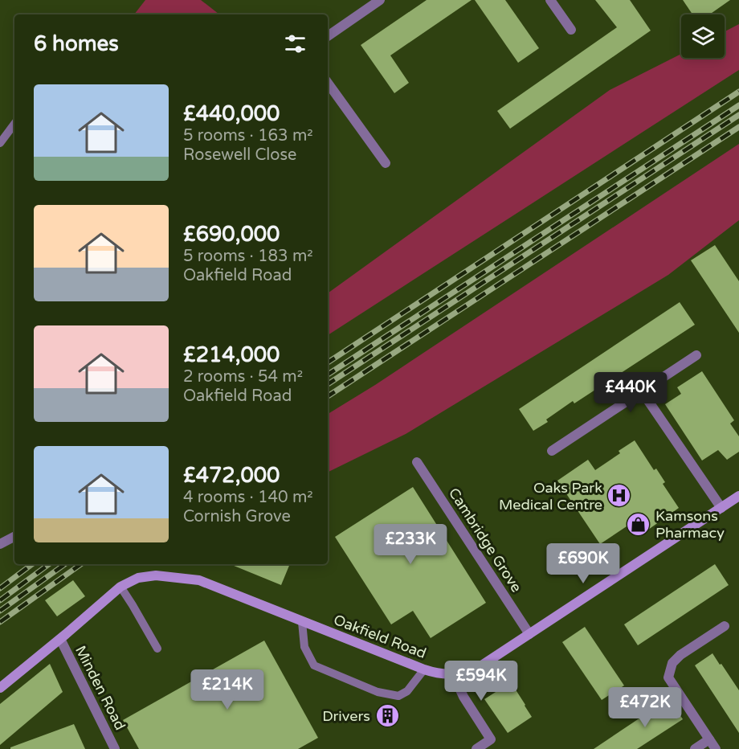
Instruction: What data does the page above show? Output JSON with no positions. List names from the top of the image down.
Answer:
{
  "streets": {
    "street": ["Cambridge Grove", "Oakfield Road", "Minden Road"]
  },
  "crossings": [
    ["Cambridge Grove", "Oakfield Road"],
    ["Oakfield Road", "Minden Road"]
  ],
  "places": {
    "hospital": ["Oaks Park Medical Centre"],
    "shop": ["Kamsons Pharmacy"],
    "building": ["Drivers"]
  },
  "page": {
    "heading": "6 homes",
    "list": [
      {
        "name": "£440,000",
        "note": "5 rooms · 163 m² · Rosewell Close"
      },
      {
        "name": "£690,000",
        "note": "5 rooms · 183 m² · Oakfield Road"
      },
      {
        "name": "£214,000",
        "note": "2 rooms · 54 m² · Oakfield Road"
      },
      {
        "name": "£472,000",
        "note": "4 rooms · 140 m² · Cornish Grove"
      }
    ],
    "price": [
      "£440K",
      "£233K",
      "£690K",
      "£594K",
      "£214K",
      "£472K"
    ]
  }
}
